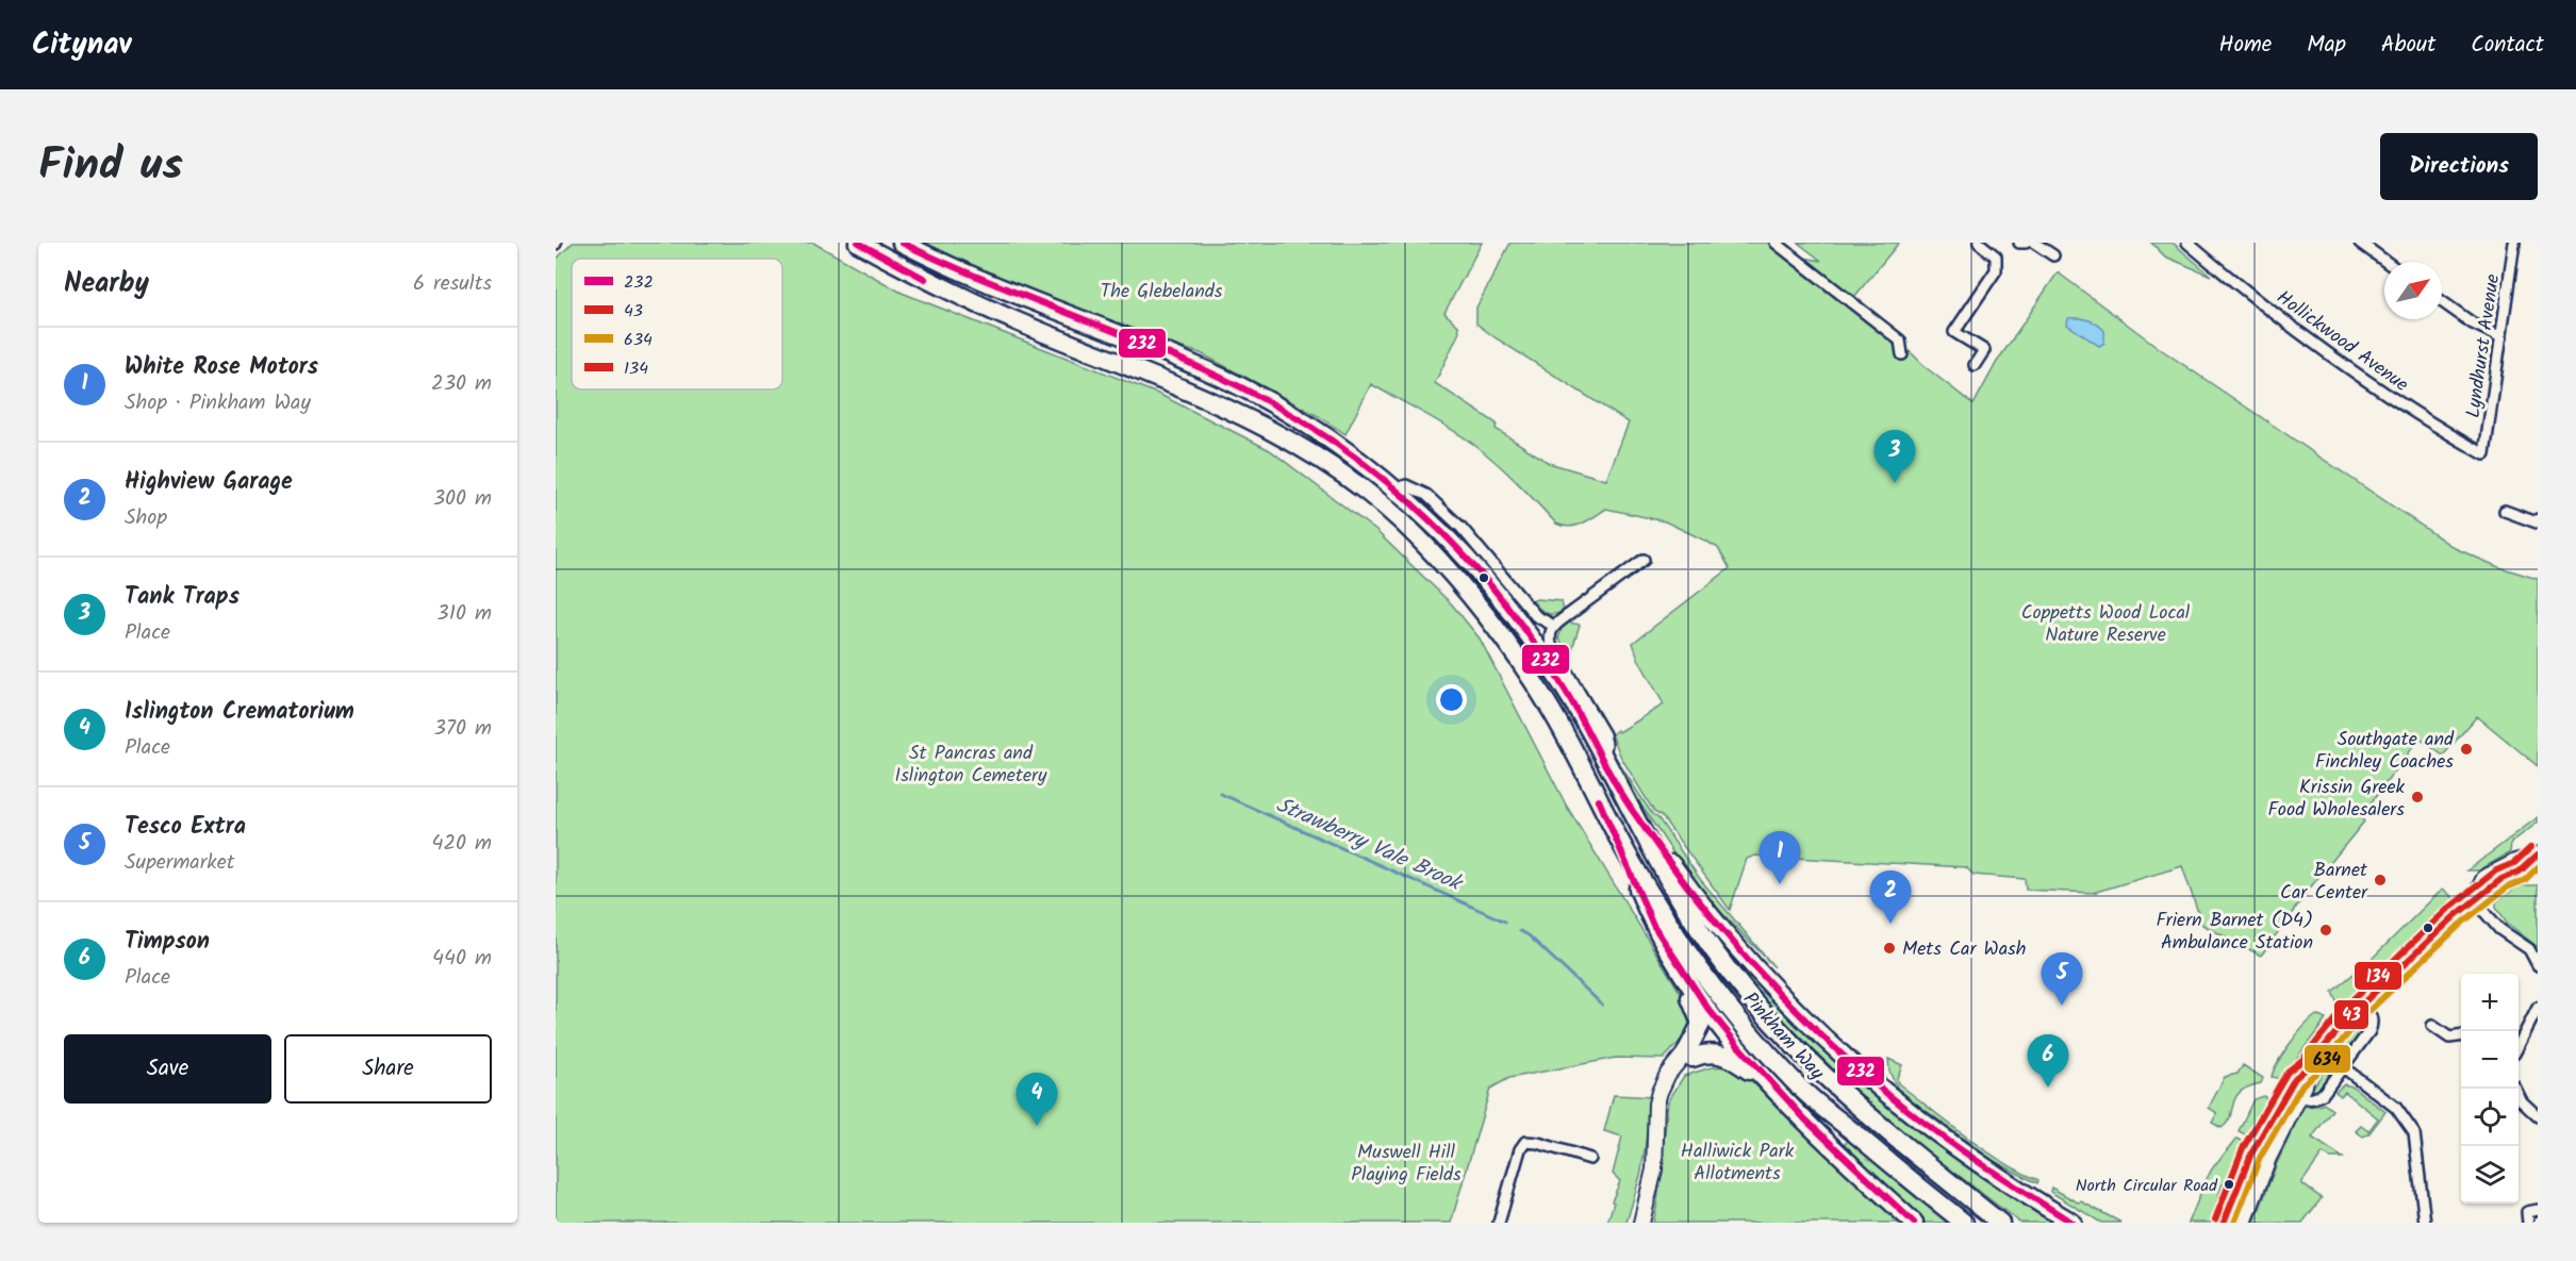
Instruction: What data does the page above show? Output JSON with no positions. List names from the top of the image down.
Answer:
{
  "streets": {
    "highway": ["Pinkham Way"],
    "street": ["Hollickwood Avenue", "Lyndhurst Avenue"]
  },
  "crossings": [
    ["Hollickwood Avenue", "Lyndhurst Avenue"]
  ],
  "water": ["Strawberry Vale Brook"],
  "parks": [
    "The Glebelands",
    "Coppetts Wood Local Nature Reserve",
    "St Pancras and Islington Cemetery",
    "Halliwick Park Allotments",
    "Muswell Hill Playing Fields"
  ],
  "places": [
    "Southgate and Finchley Coaches",
    "Krissin Greek Food Wholesalers",
    "Barnet Car Center",
    "Friern Barnet (D4) Ambulance Station",
    "Mets Car Wash",
    "North Circular Road"
  ],
  "lines": [
    "transit line 232",
    "transit line 134",
    "transit line 43",
    "transit line 634"
  ],
  "legend": [
    "232",
    "43",
    "634",
    "134"
  ],
  "north": "top right",
  "page": {
    "header": "Citynav",
    "nav": [
      "Home",
      "Map",
      "About",
      "Contact"
    ],
    "title": "Find us",
    "buttons": [
      "Directions",
      ["Save", "Share"]
    ],
    "heading": ["Nearby", "6 results"],
    "list": [
      {
        "mark": "1",
        "name": "White Rose Motors",
        "note": "Shop · Pinkham Way",
        "value": "230 m"
      },
      {
        "mark": "2",
        "name": "Highview Garage",
        "note": "Shop",
        "value": "300 m"
      },
      {
        "mark": "3",
        "name": "Tank Traps",
        "note": "Place",
        "value": "310 m"
      },
      {
        "mark": "4",
        "name": "Islington Crematorium",
        "note": "Place",
        "value": "370 m"
      },
      {
        "mark": "5",
        "name": "Tesco Extra",
        "note": "Supermarket",
        "value": "420 m"
      },
      {
        "mark": "6",
        "name": "Timpson",
        "note": "Place",
        "value": "440 m"
      }
    ],
    "pins": [
      "3",
      "1",
      "2",
      "5",
      "6",
      "4"
    ],
    "map_buttons": ["+", "−"]
  }
}
